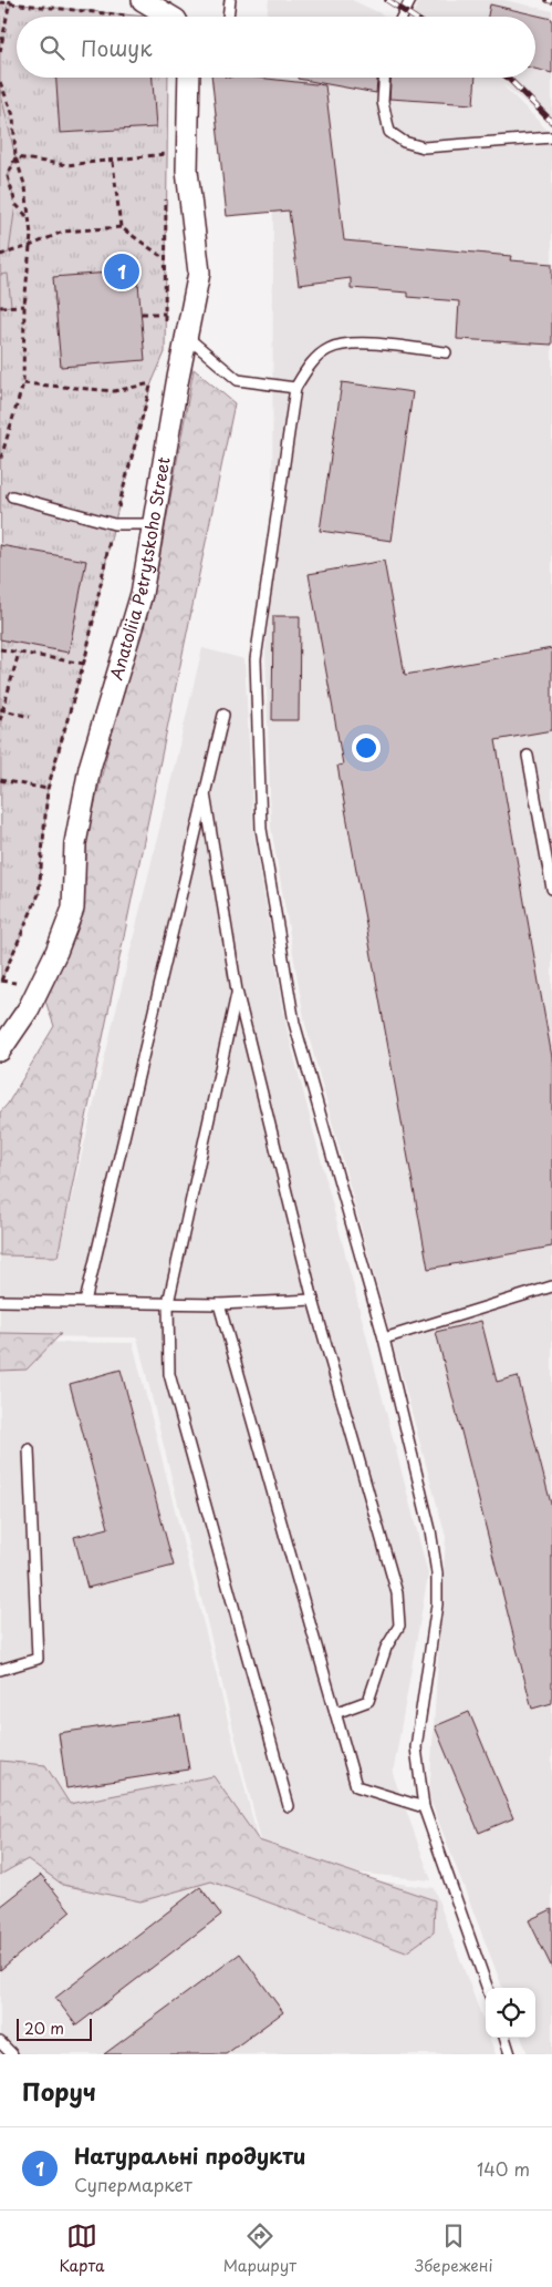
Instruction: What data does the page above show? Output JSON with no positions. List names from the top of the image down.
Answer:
{
  "streets": {
    "street": ["Anatoliia Petrytskoho Street"]
  },
  "scale_bar": "20 m",
  "page": {
    "search": "Пошук",
    "pins": "1",
    "scale": "20 m",
    "heading": "Поруч",
    "list": [
      {
        "mark": "1",
        "name": "Натуральні продукти",
        "note": "Супермаркет",
        "value": "140 m"
      }
    ],
    "nav": ["Карта", "Маршрут", "Збережені"]
  }
}
